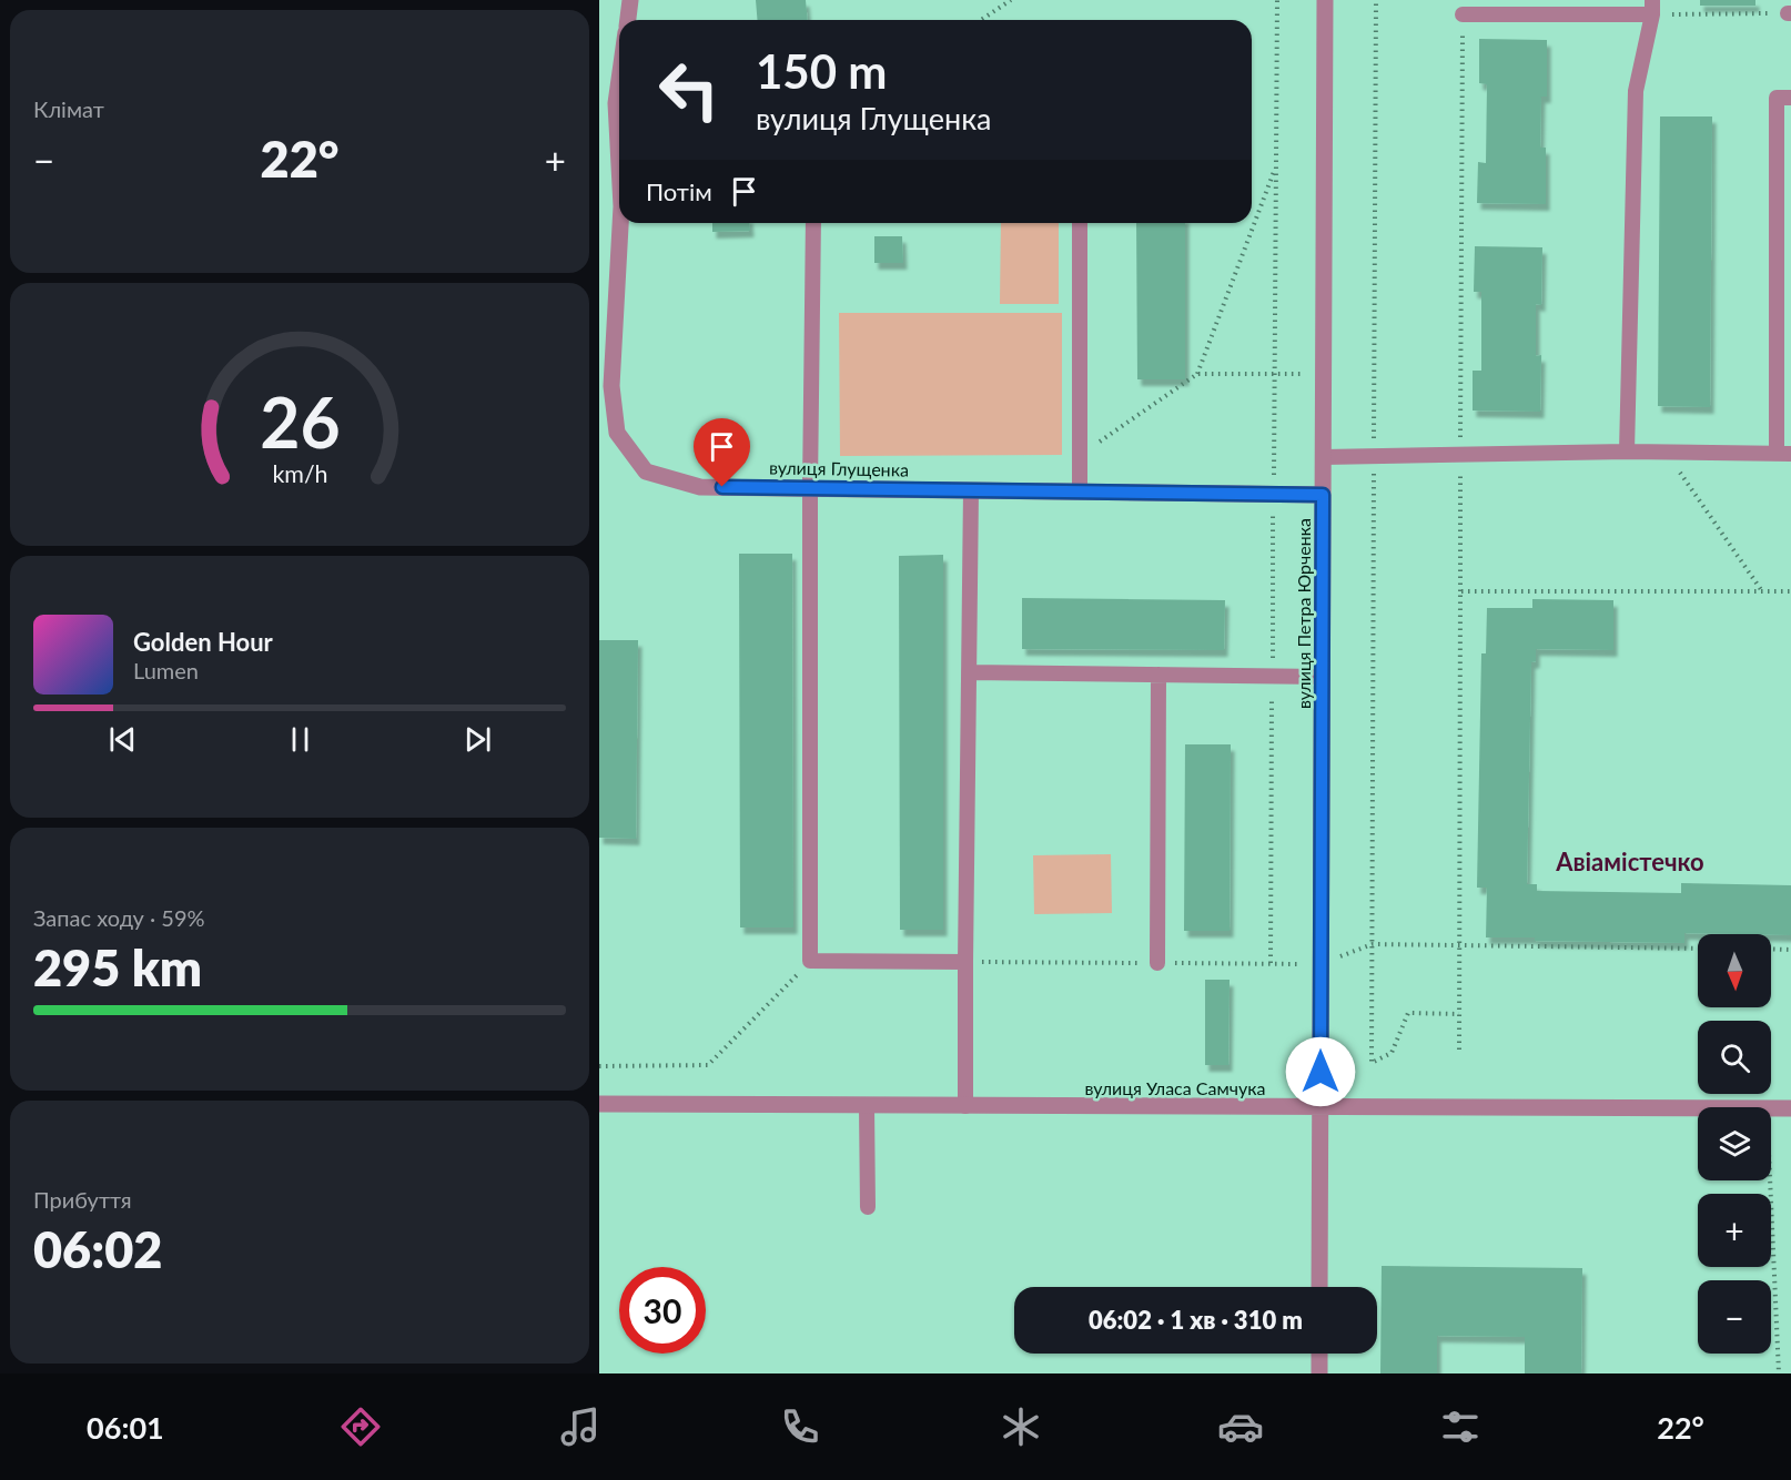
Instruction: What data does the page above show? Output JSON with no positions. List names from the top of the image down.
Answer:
{
  "streets": {
    "street": ["вулиця Глущенка", "вулиця Петра Юрченка", "вулиця Уласа Самчука"]
  },
  "crossings": [
    ["вулиця Глущенка", "вулиця Петра Юрченка"],
    ["вулиця Петра Юрченка", "вулиця Уласа Самчука"]
  ],
  "districts": ["Авіамістечко"],
  "north": "bottom",
  "page": {
    "tile": [
      "Клімат",
      ["Запас ходу · 59%", "295 km"],
      ["Прибуття", "06:02"]
    ],
    "turn": ["150 m", "вулиця Глущенка"],
    "heat": ["−", "22°", "+"],
    "then": "Потім",
    "song": ["Golden Hour", "Lumen"],
    "map_buttons": ["+", "−"],
    "limit": "30",
    "trip": "06:02 · 1 хв · 310 m",
    "tabs": ["06:01", "22°"],
    "gauge": ["26", "km/h"]
  }
}
